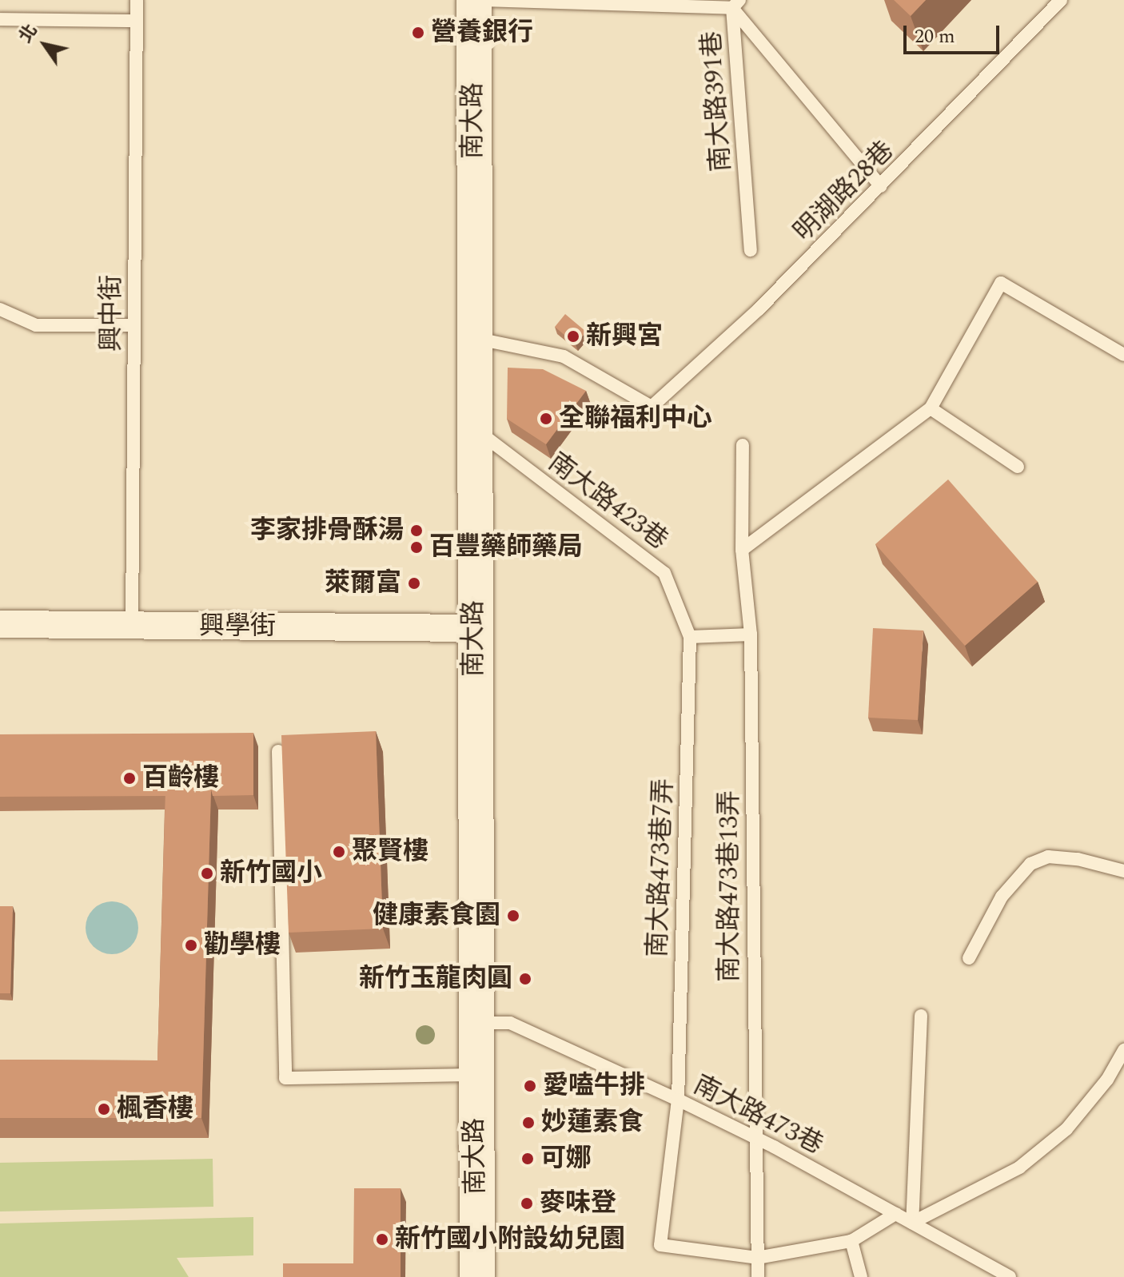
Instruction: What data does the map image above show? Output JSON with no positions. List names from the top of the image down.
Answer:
{
  "streets": {
    "main road": ["南大路"],
    "street": ["興學街"],
    "lane": [
      "南大路391巷",
      "明湖路28巷",
      "興中街",
      "南大路423巷",
      "南大路473巷7弄",
      "南大路473巷13弄",
      "南大路473巷"
    ]
  },
  "crossings": [
    ["南大路", "明湖路28巷"],
    ["南大路", "南大路423巷"],
    ["南大路", "興學街"],
    ["南大路", "南大路473巷"],
    ["興中街", "興學街"],
    ["南大路423巷", "南大路473巷7弄"],
    ["南大路473巷7弄", "南大路473巷13弄"],
    ["南大路473巷7弄", "南大路473巷"],
    ["南大路473巷13弄", "南大路473巷"]
  ],
  "places": [
    "營養銀行",
    "新興宮",
    "全聯福利中心",
    "李家排骨酥湯",
    "百豐藥師藥局",
    "萊爾富",
    "百齡樓",
    "聚賢樓",
    "新竹國小",
    "健康素食園",
    "勸學樓",
    "新竹玉龍肉圓",
    "愛嗑牛排",
    "楓香樓",
    "妙蓮素食",
    "可娜",
    "麥味登",
    "新竹國小附設幼兒園"
  ],
  "scale_bar": "20 m",
  "north": "top left"
}
